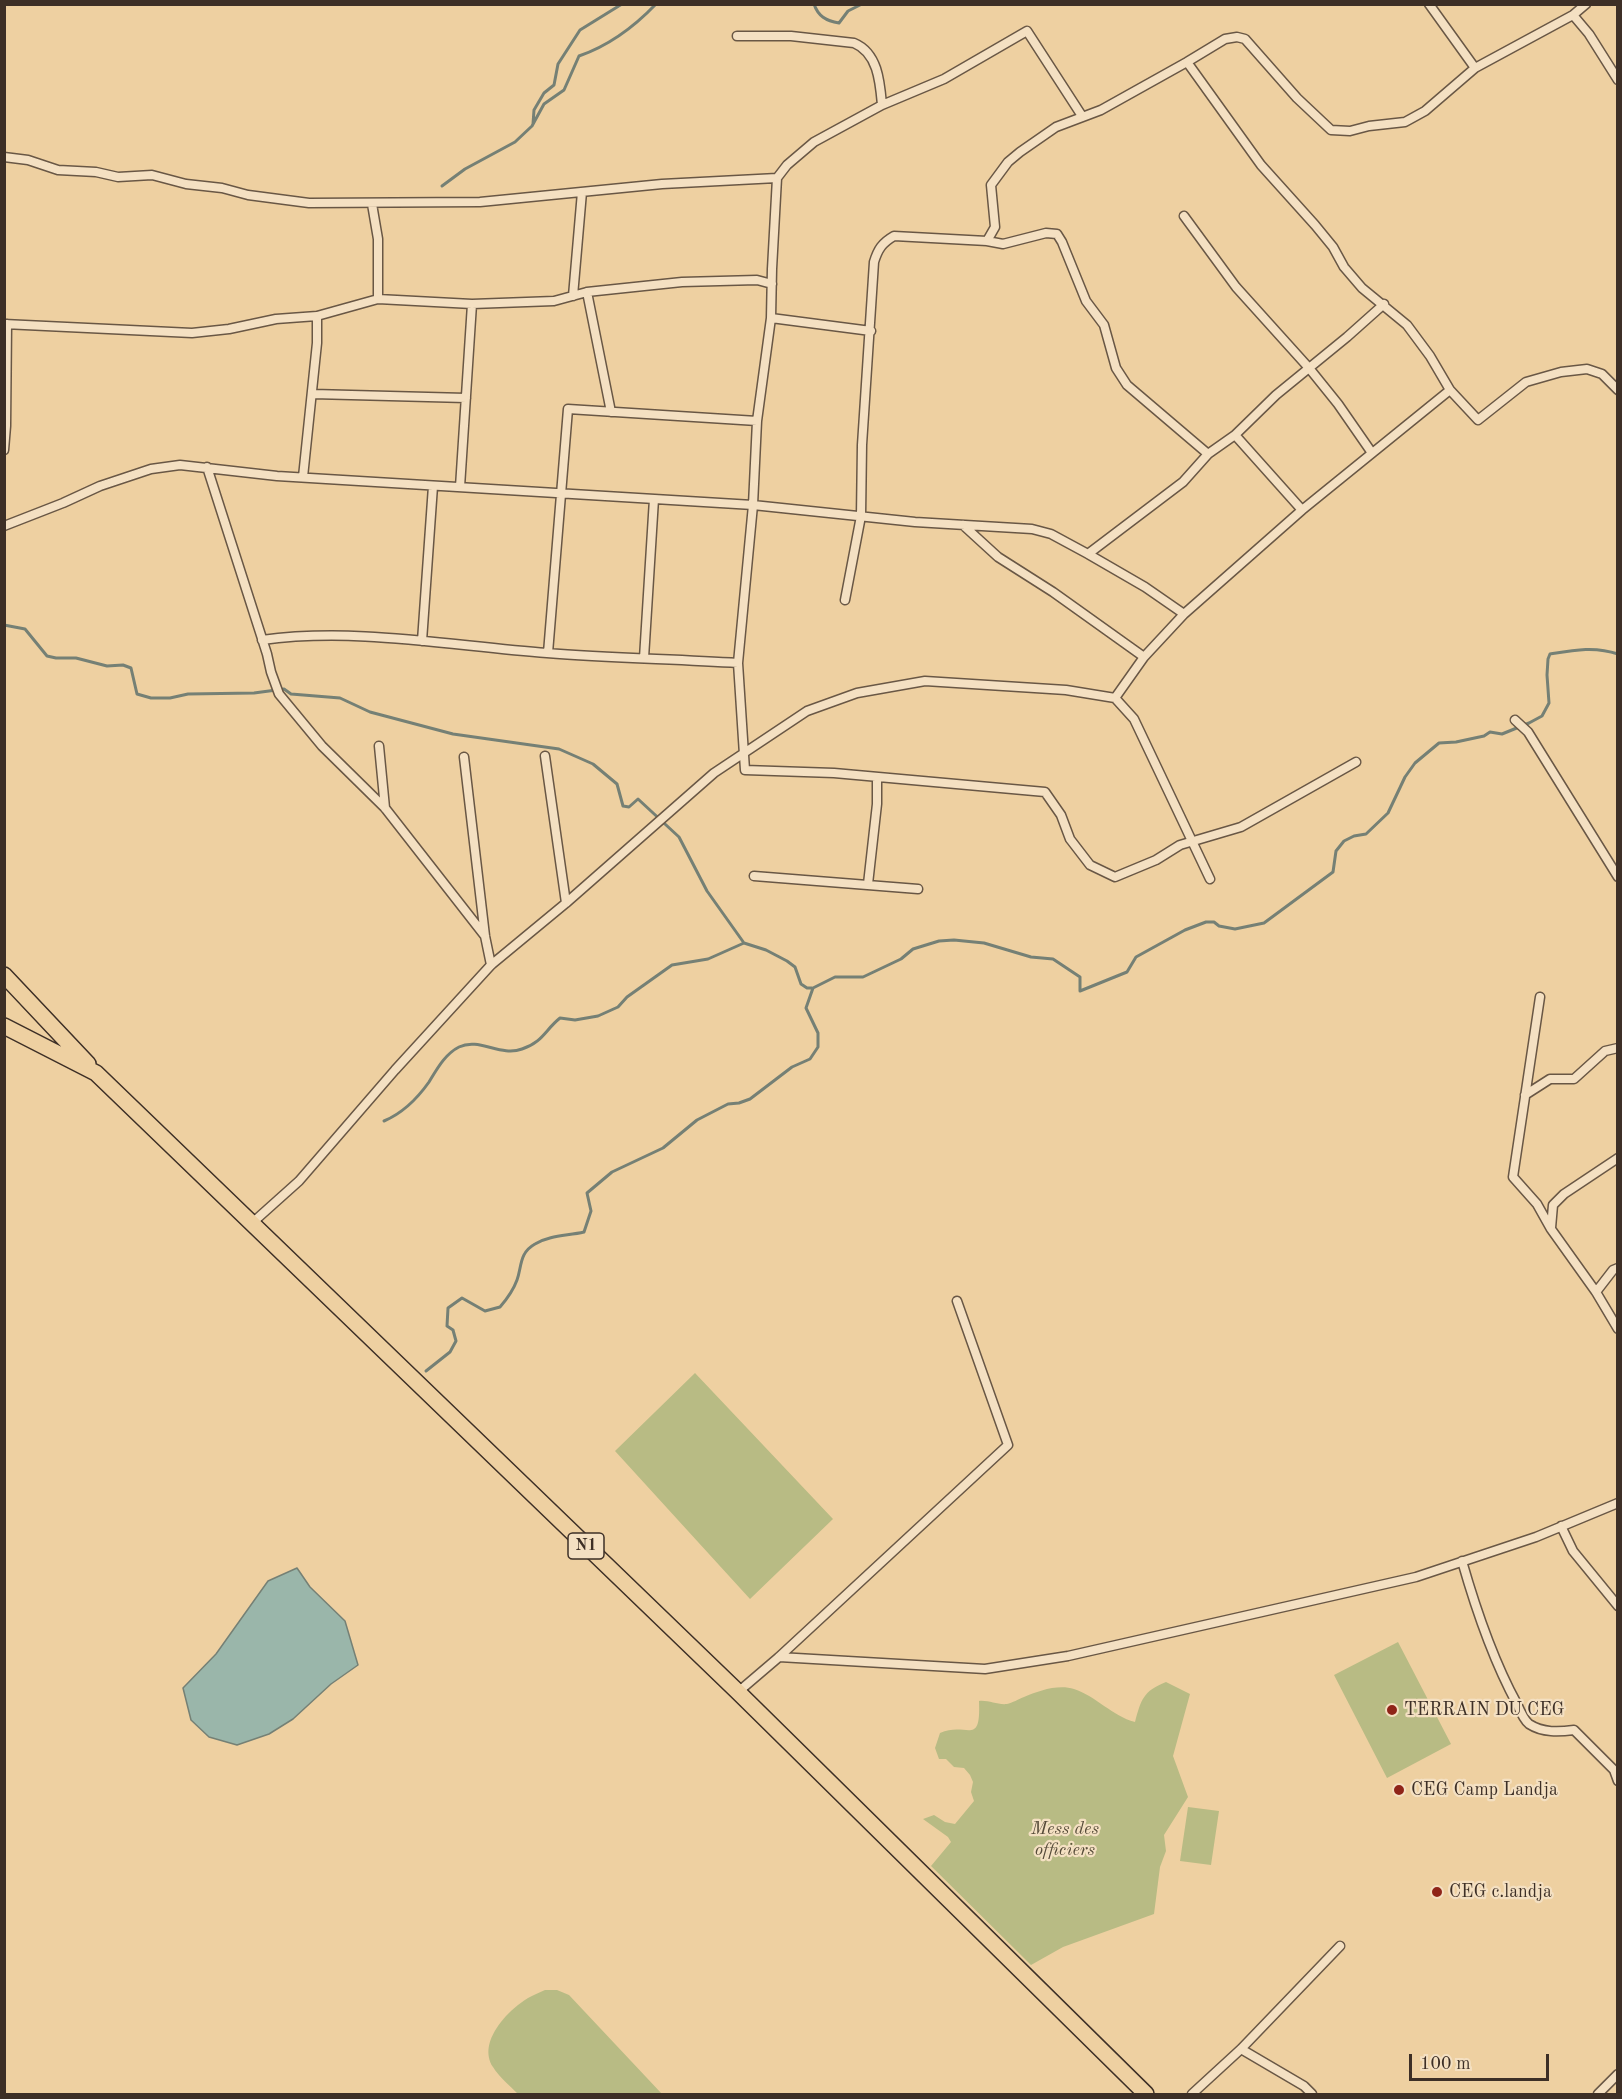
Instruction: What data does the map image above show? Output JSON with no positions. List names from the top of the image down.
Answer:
{
  "streets": {
    "highway": ["N1"]
  },
  "parks": ["Mess des officiers"],
  "places": ["TERRAIN DU CEG", "CEG Camp Landja", "CEG c.landja"],
  "scale_bar": "100 m"
}
